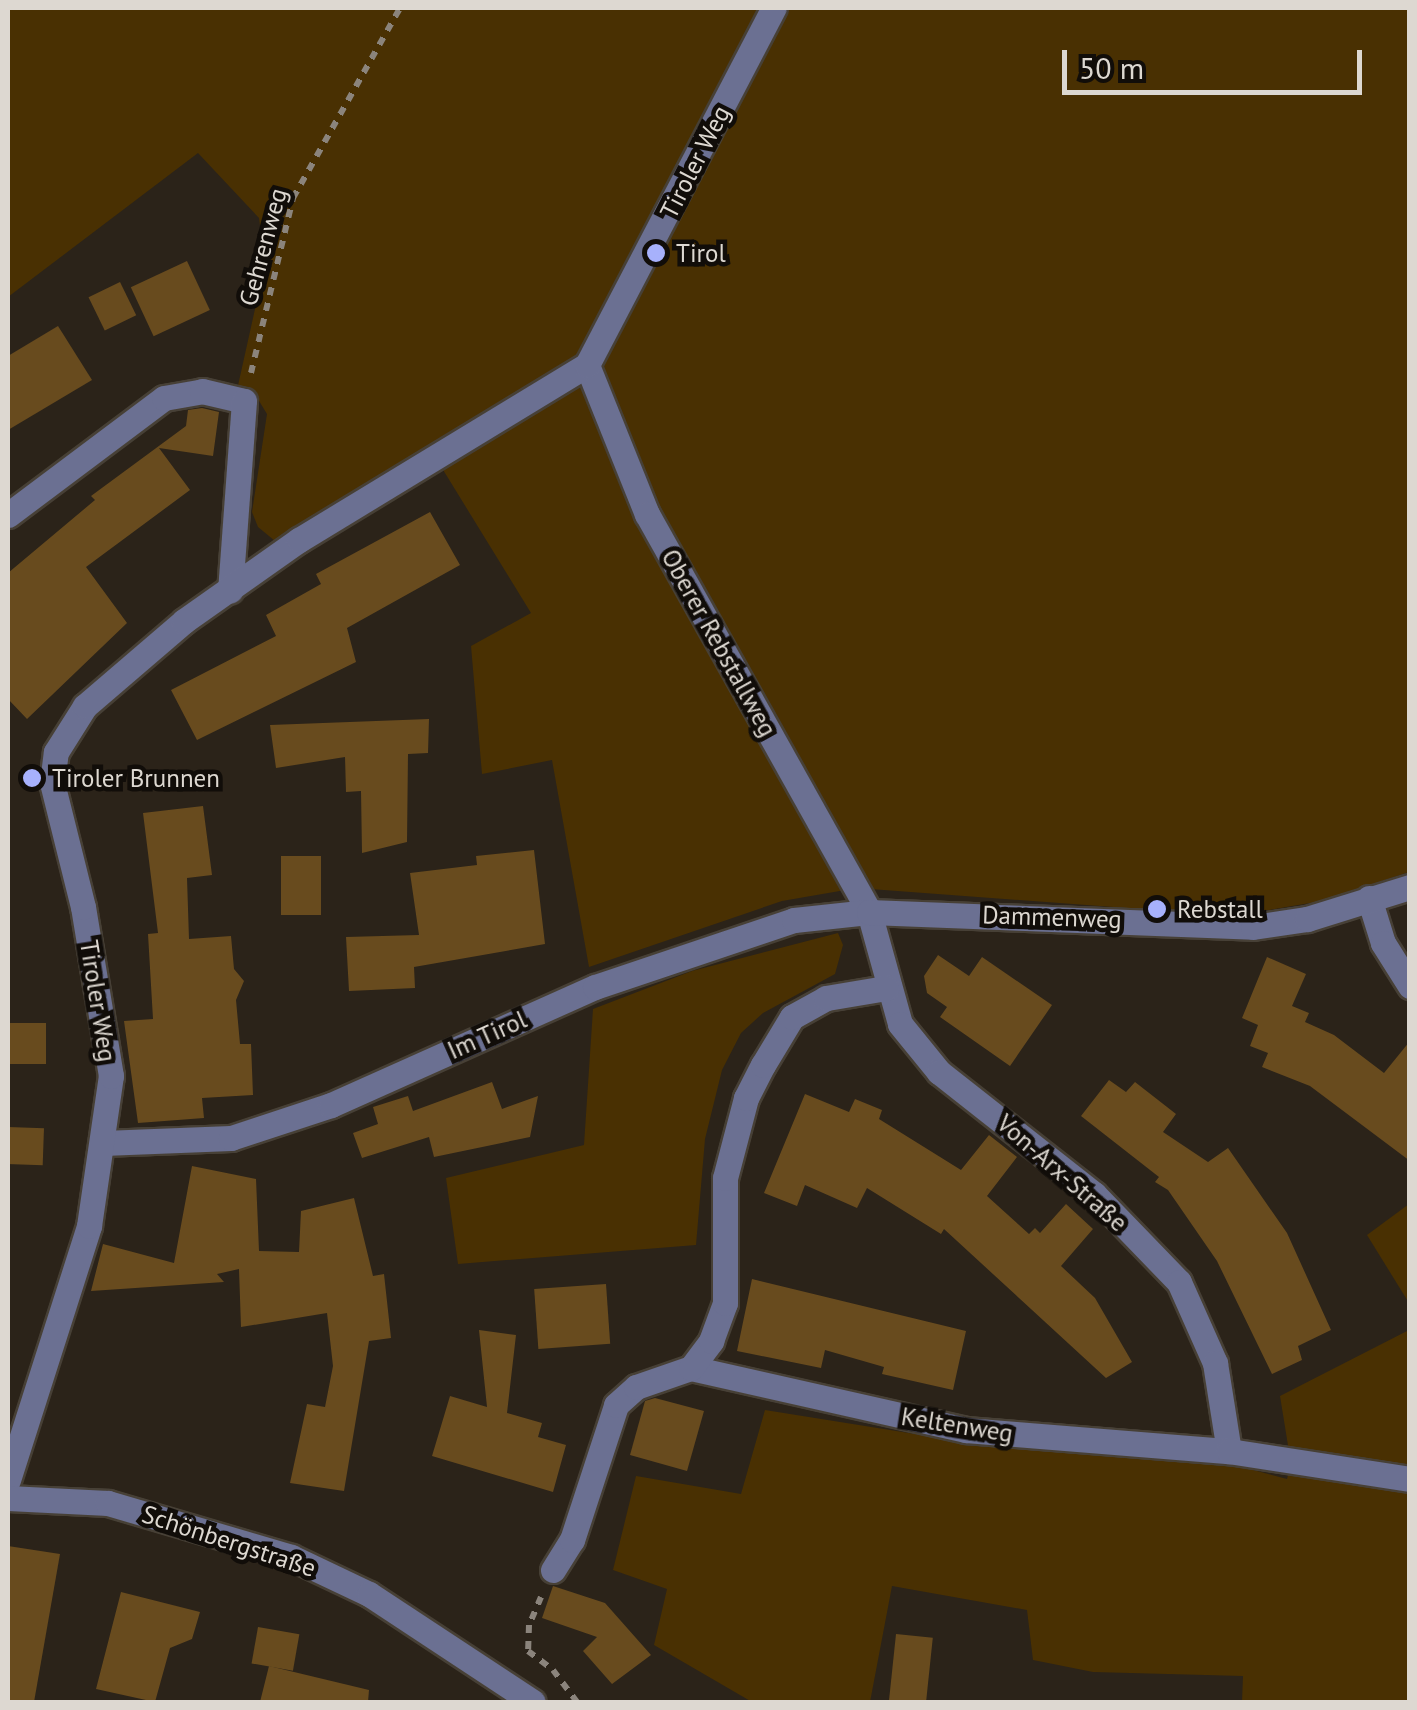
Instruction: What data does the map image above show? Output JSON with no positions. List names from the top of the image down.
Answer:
{
  "streets": {
    "street": [
      "Tiroler Weg",
      "Oberer Rebstallweg",
      "Dammenweg",
      "Im Tirol",
      "Von-Arx-Straße",
      "Keltenweg",
      "Schönbergstraße"
    ],
    "path": ["Gehrenweg"]
  },
  "crossings": [
    ["Tiroler Weg", "Oberer Rebstallweg"],
    ["Tiroler Weg", "Im Tirol"],
    ["Oberer Rebstallweg", "Dammenweg"],
    ["Oberer Rebstallweg", "Im Tirol"],
    ["Oberer Rebstallweg", "Von-Arx-Straße"],
    ["Dammenweg", "Im Tirol"],
    ["Dammenweg", "Von-Arx-Straße"],
    ["Im Tirol", "Von-Arx-Straße"],
    ["Von-Arx-Straße", "Keltenweg"]
  ],
  "places": ["Tirol", "Tiroler Brunnen", "Rebstall"],
  "scale_bar": "50 m"
}
